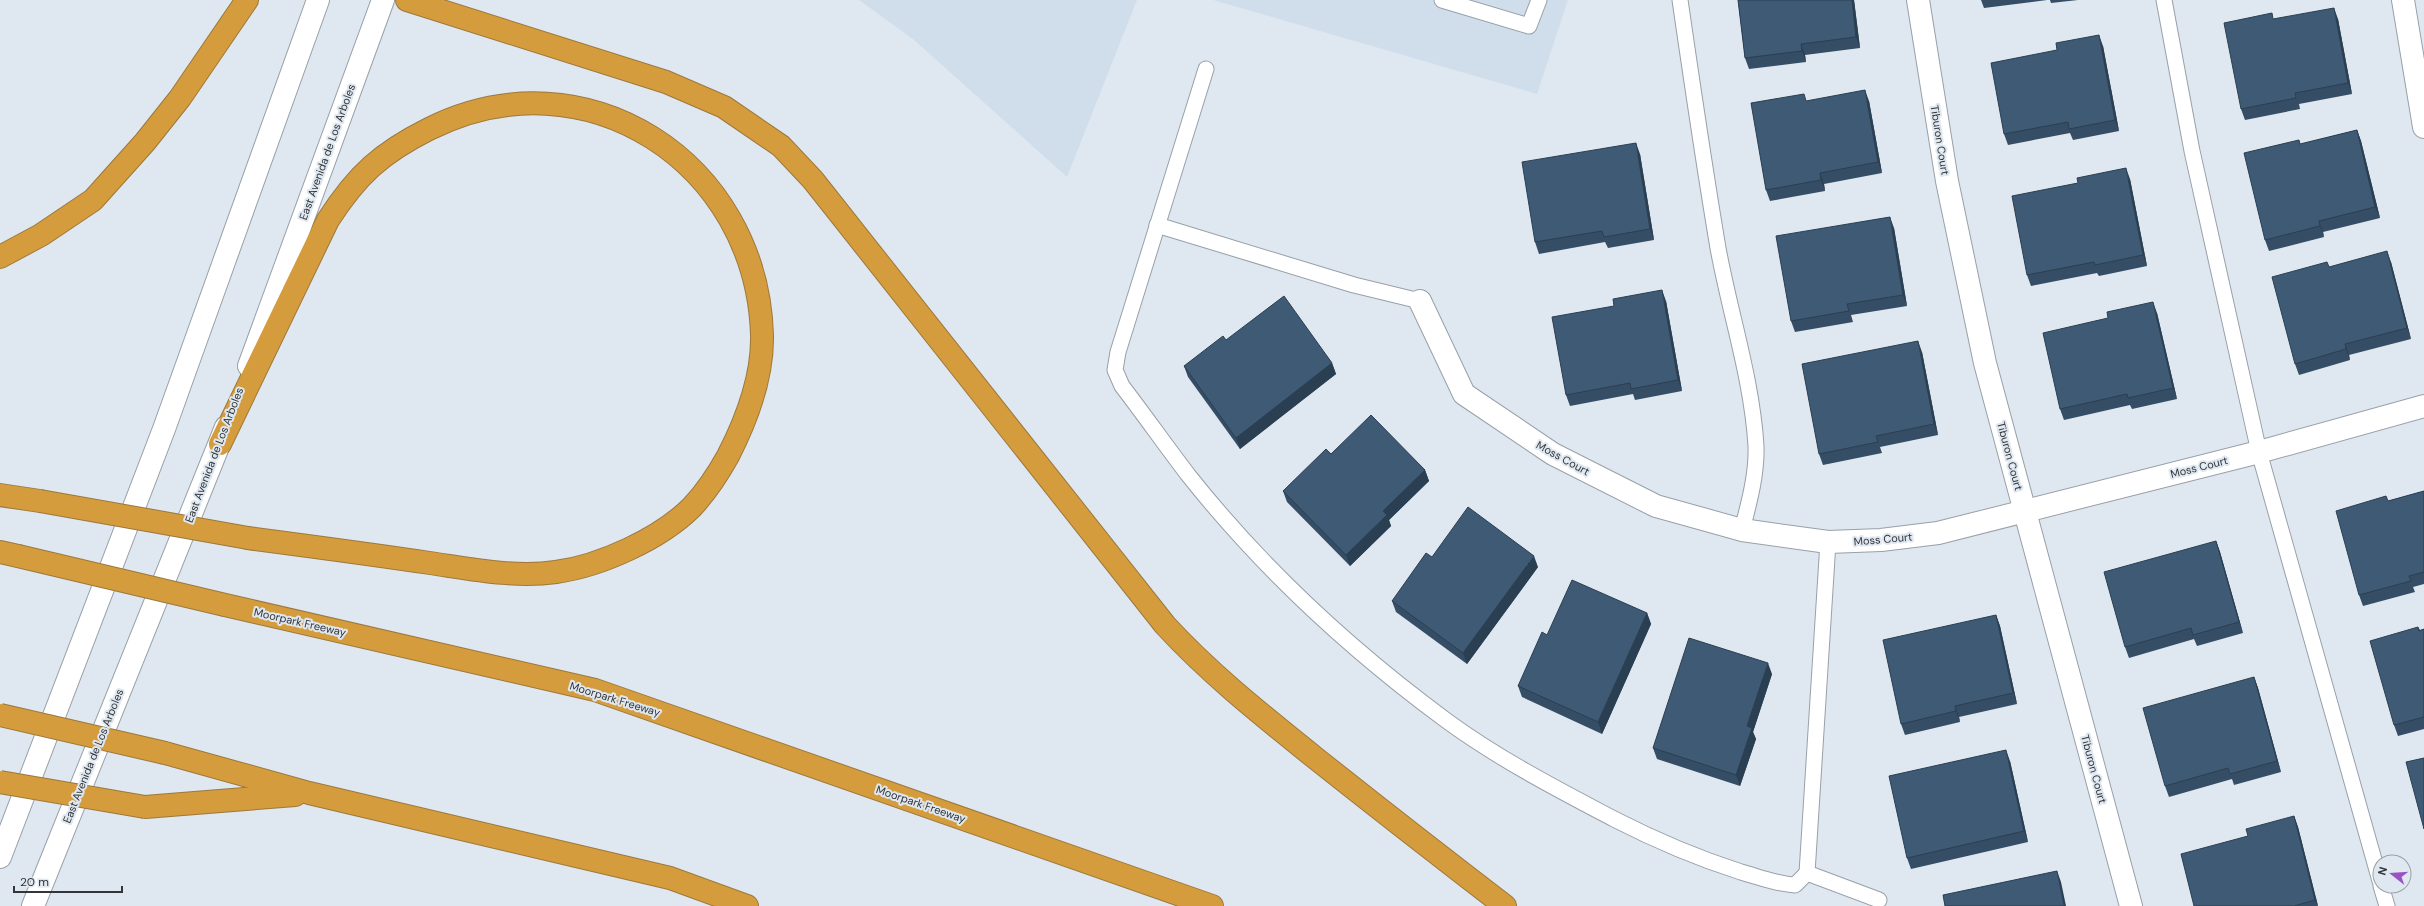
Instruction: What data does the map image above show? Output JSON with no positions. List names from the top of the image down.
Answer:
{
  "streets": {
    "highway": ["Moorpark Freeway"],
    "street": ["Tiburon Court", "East Avenida de Los Arboles", "Moss Court"]
  },
  "crossings": [
    ["Tiburon Court", "Moss Court"]
  ],
  "scale_bar": "20 m",
  "north": "left"
}
